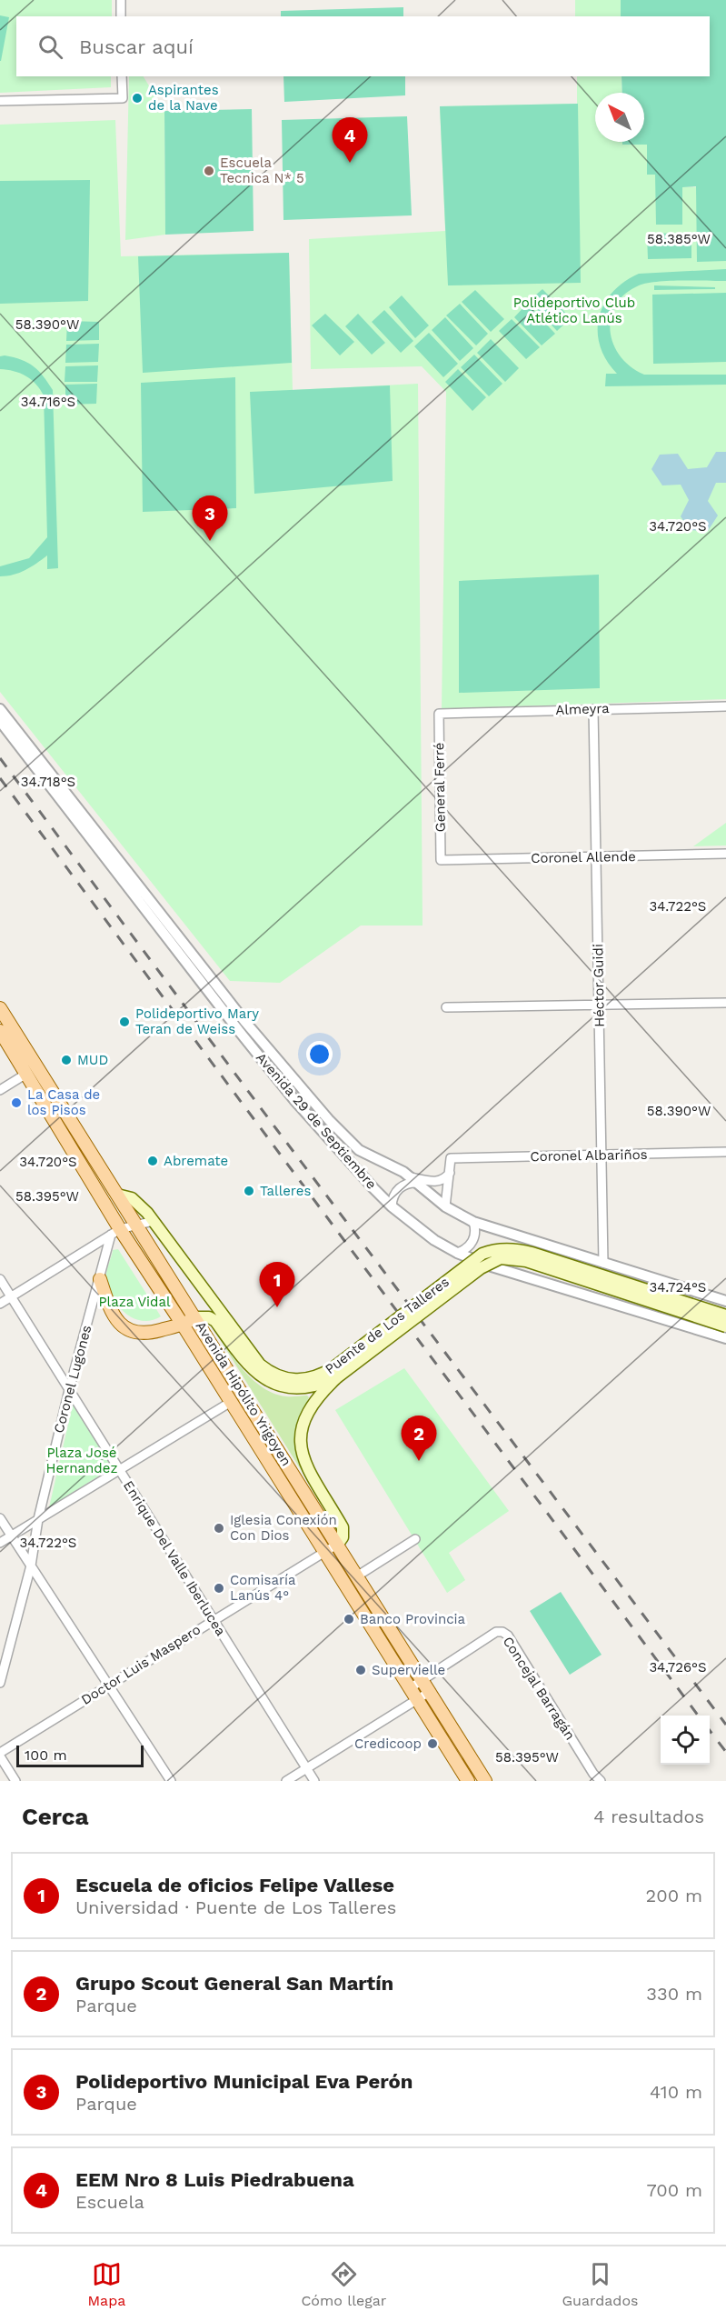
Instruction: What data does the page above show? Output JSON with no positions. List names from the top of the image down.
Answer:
{
  "streets": {
    "main road": ["Puente de Los Talleres", "Avenida Hipólito Yrigoyen"],
    "street": [
      "Almeyra",
      "General Ferré",
      "Coronel Allende",
      "Héctor Guidi",
      "Avenida 29 de Septiembre",
      "Coronel Albariños",
      "Coronel Lugones",
      "Enrique Del Valle Iberlucea",
      "Doctor Luis Maspero",
      "Concejal Barragán"
    ]
  },
  "crossings": [
    ["Almeyra", "General Ferré"],
    ["Almeyra", "Héctor Guidi"],
    ["General Ferré", "Coronel Allende"],
    ["Coronel Allende", "Héctor Guidi"],
    ["Héctor Guidi", "Avenida 29 de Septiembre"],
    ["Héctor Guidi", "Coronel Albariños"],
    ["Puente de Los Talleres", "Avenida Hipólito Yrigoyen"],
    ["Puente de Los Talleres", "Doctor Luis Maspero"],
    ["Coronel Lugones", "Avenida Hipólito Yrigoyen"],
    ["Coronel Lugones", "Enrique Del Valle Iberlucea"],
    ["Avenida Hipólito Yrigoyen", "Doctor Luis Maspero"],
    ["Avenida Hipólito Yrigoyen", "Concejal Barragán"],
    ["Enrique Del Valle Iberlucea", "Doctor Luis Maspero"]
  ],
  "parks": ["Polideportivo Club Atlético Lanús", "Plaza Vidal", "Plaza José Hernandez"],
  "places": [
    "Aspirantes de la Nave",
    "Escuela Tecnica N* 5",
    "Polideportivo Mary Teran de Weiss",
    "MUD",
    "La Casa de los Pisos",
    "Abremate",
    "Talleres",
    "Iglesia Conexión Con Dios",
    "Comisaría Lanús 4°",
    "Banco Provincia",
    "Supervielle",
    "Credicoop"
  ],
  "scale_bar": "100 m",
  "north": "top left",
  "page": {
    "search": "Buscar aquí",
    "pins": [
      "4",
      "3",
      "1",
      "2"
    ],
    "scale": "100 m",
    "heading": ["Cerca", "4 resultados"],
    "list": [
      {
        "mark": "1",
        "name": "Escuela de oficios Felipe Vallese",
        "note": "Universidad · Puente de Los Talleres",
        "value": "200 m"
      },
      {
        "mark": "2",
        "name": "Grupo Scout General San Martín",
        "note": "Parque",
        "value": "330 m"
      },
      {
        "mark": "3",
        "name": "Polideportivo Municipal Eva Perón",
        "note": "Parque",
        "value": "410 m"
      },
      {
        "mark": "4",
        "name": "EEM Nro 8 Luis Piedrabuena",
        "note": "Escuela",
        "value": "700 m"
      }
    ],
    "nav": ["Mapa", "Cómo llegar", "Guardados"]
  },
  "coordinates": [
    "58.385°W",
    "58.390°W",
    "34.716°S",
    "34.720°S",
    "34.718°S",
    "34.722°S",
    "58.395°W",
    "34.724°S",
    "34.726°S"
  ]
}
